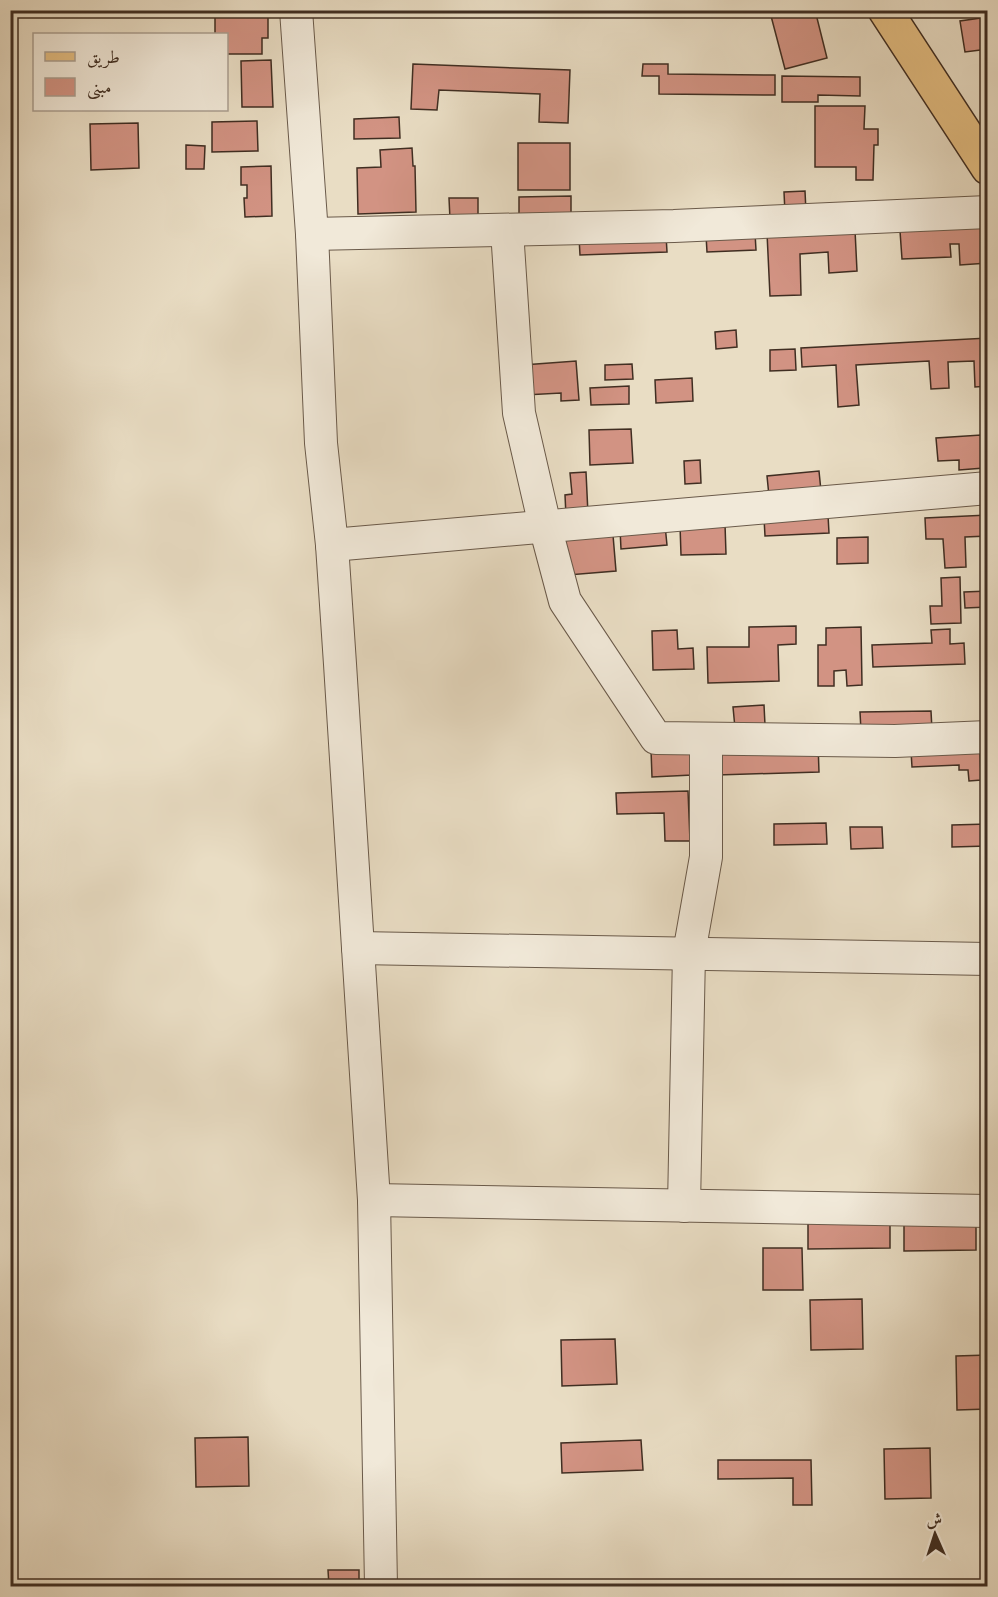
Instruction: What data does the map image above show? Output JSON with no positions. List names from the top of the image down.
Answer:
{
  "legend": ["طريق", "مبنى"],
  "north": "top"
}
